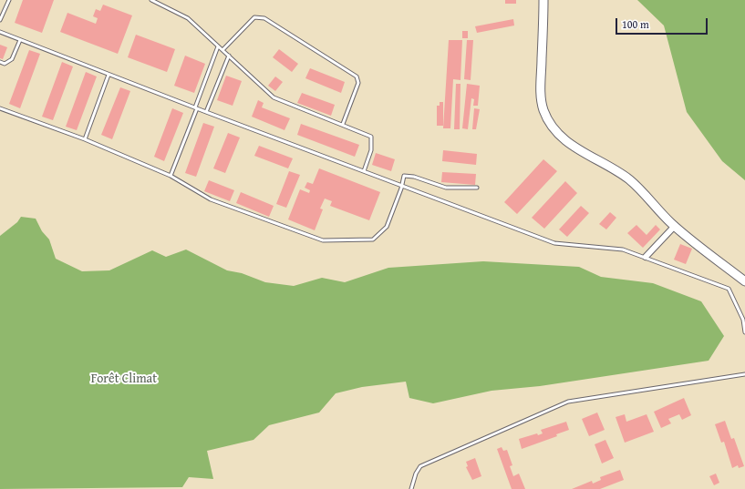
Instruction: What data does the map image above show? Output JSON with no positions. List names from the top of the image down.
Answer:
{
  "parks": ["Forêt Climat"],
  "scale_bar": "100 m"
}
